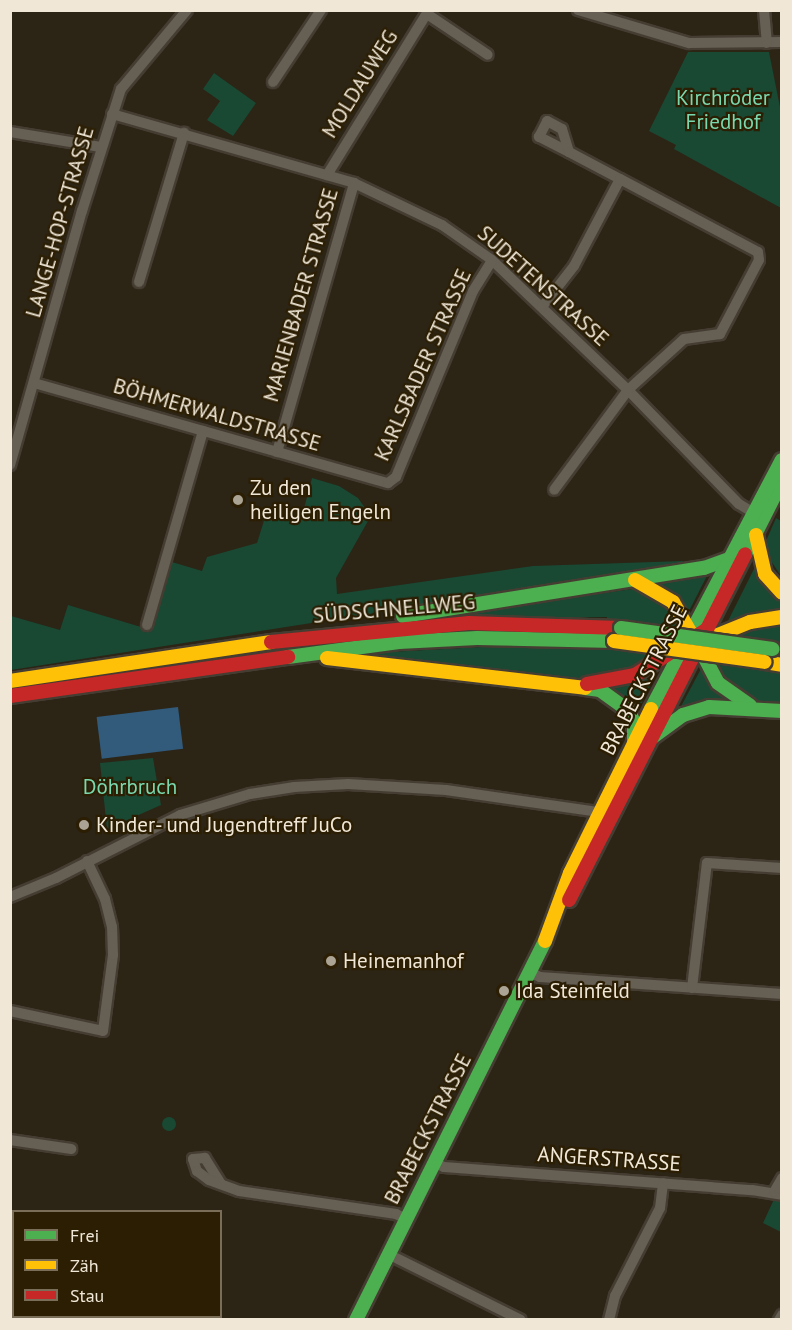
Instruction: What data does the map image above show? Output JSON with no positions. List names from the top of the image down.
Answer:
{
  "streets": {
    "main road": ["SÜDSCHNELLWEG", "BRABECKSTRASSE"],
    "street": [
      "MOLDAUWEG",
      "LANGE-HOP-STRASSE",
      "SUDETENSTRASSE",
      "MARIENBADER STRASSE",
      "KARLSBADER STRASSE",
      "BÖHMERWALDSTRASSE",
      "ANGERSTRASSE"
    ]
  },
  "crossings": [
    ["MOLDAUWEG", "SUDETENSTRASSE"],
    ["LANGE-HOP-STRASSE", "SUDETENSTRASSE"],
    ["LANGE-HOP-STRASSE", "BÖHMERWALDSTRASSE"],
    ["SUDETENSTRASSE", "MARIENBADER STRASSE"],
    ["SUDETENSTRASSE", "KARLSBADER STRASSE"],
    ["SUDETENSTRASSE", "BRABECKSTRASSE"],
    ["MARIENBADER STRASSE", "BÖHMERWALDSTRASSE"],
    ["KARLSBADER STRASSE", "BÖHMERWALDSTRASSE"],
    ["BRABECKSTRASSE", "ANGERSTRASSE"]
  ],
  "parks": ["Kirchröder Friedhof", "Döhrbruch"],
  "places": [
    "Zu den heiligen Engeln",
    "Kinder- und Jugendtreff JuCo",
    "Heinemanhof",
    "Ida Steinfeld"
  ],
  "legend": ["Frei", "Zäh", "Stau"]
}
